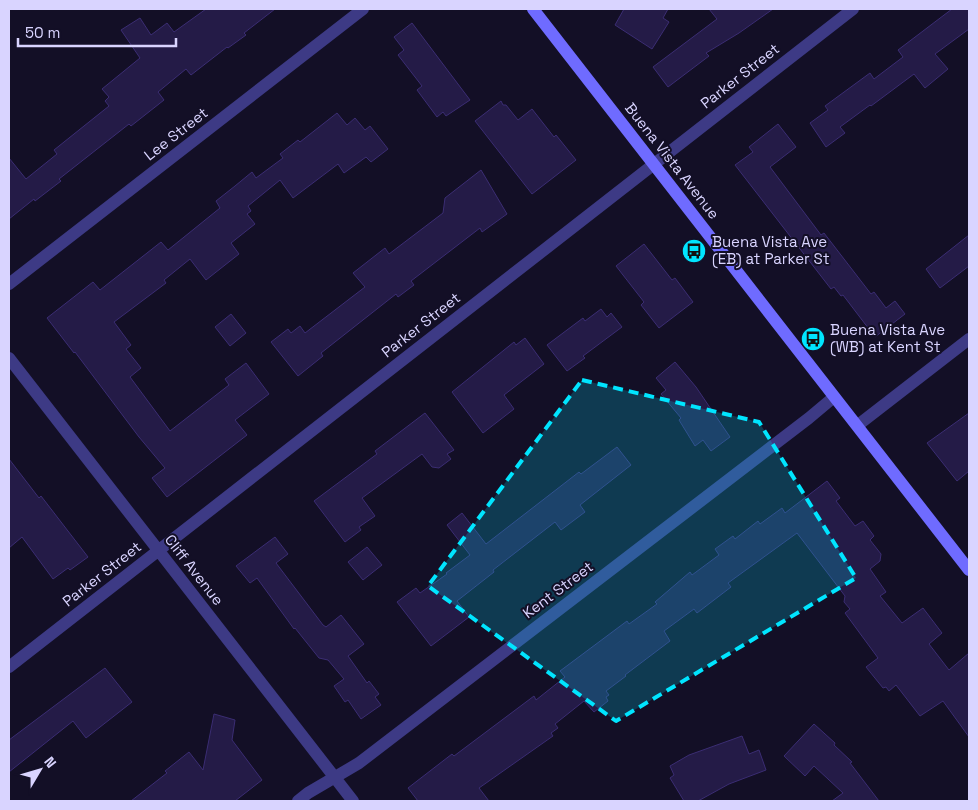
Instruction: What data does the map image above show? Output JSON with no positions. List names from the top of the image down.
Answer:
{
  "streets": {
    "street": [
      "Parker Street",
      "Lee Street",
      "Buena Vista Avenue",
      "Cliff Avenue",
      "Kent Street"
    ]
  },
  "crossings": [
    ["Parker Street", "Buena Vista Avenue"],
    ["Parker Street", "Cliff Avenue"],
    ["Buena Vista Avenue", "Kent Street"],
    ["Cliff Avenue", "Kent Street"]
  ],
  "places": {
    "bus stop": ["Buena Vista Ave (EB) at Parker St", "Buena Vista Ave (WB) at Kent St"]
  },
  "scale_bar": "50 m",
  "north": "top right"
}
